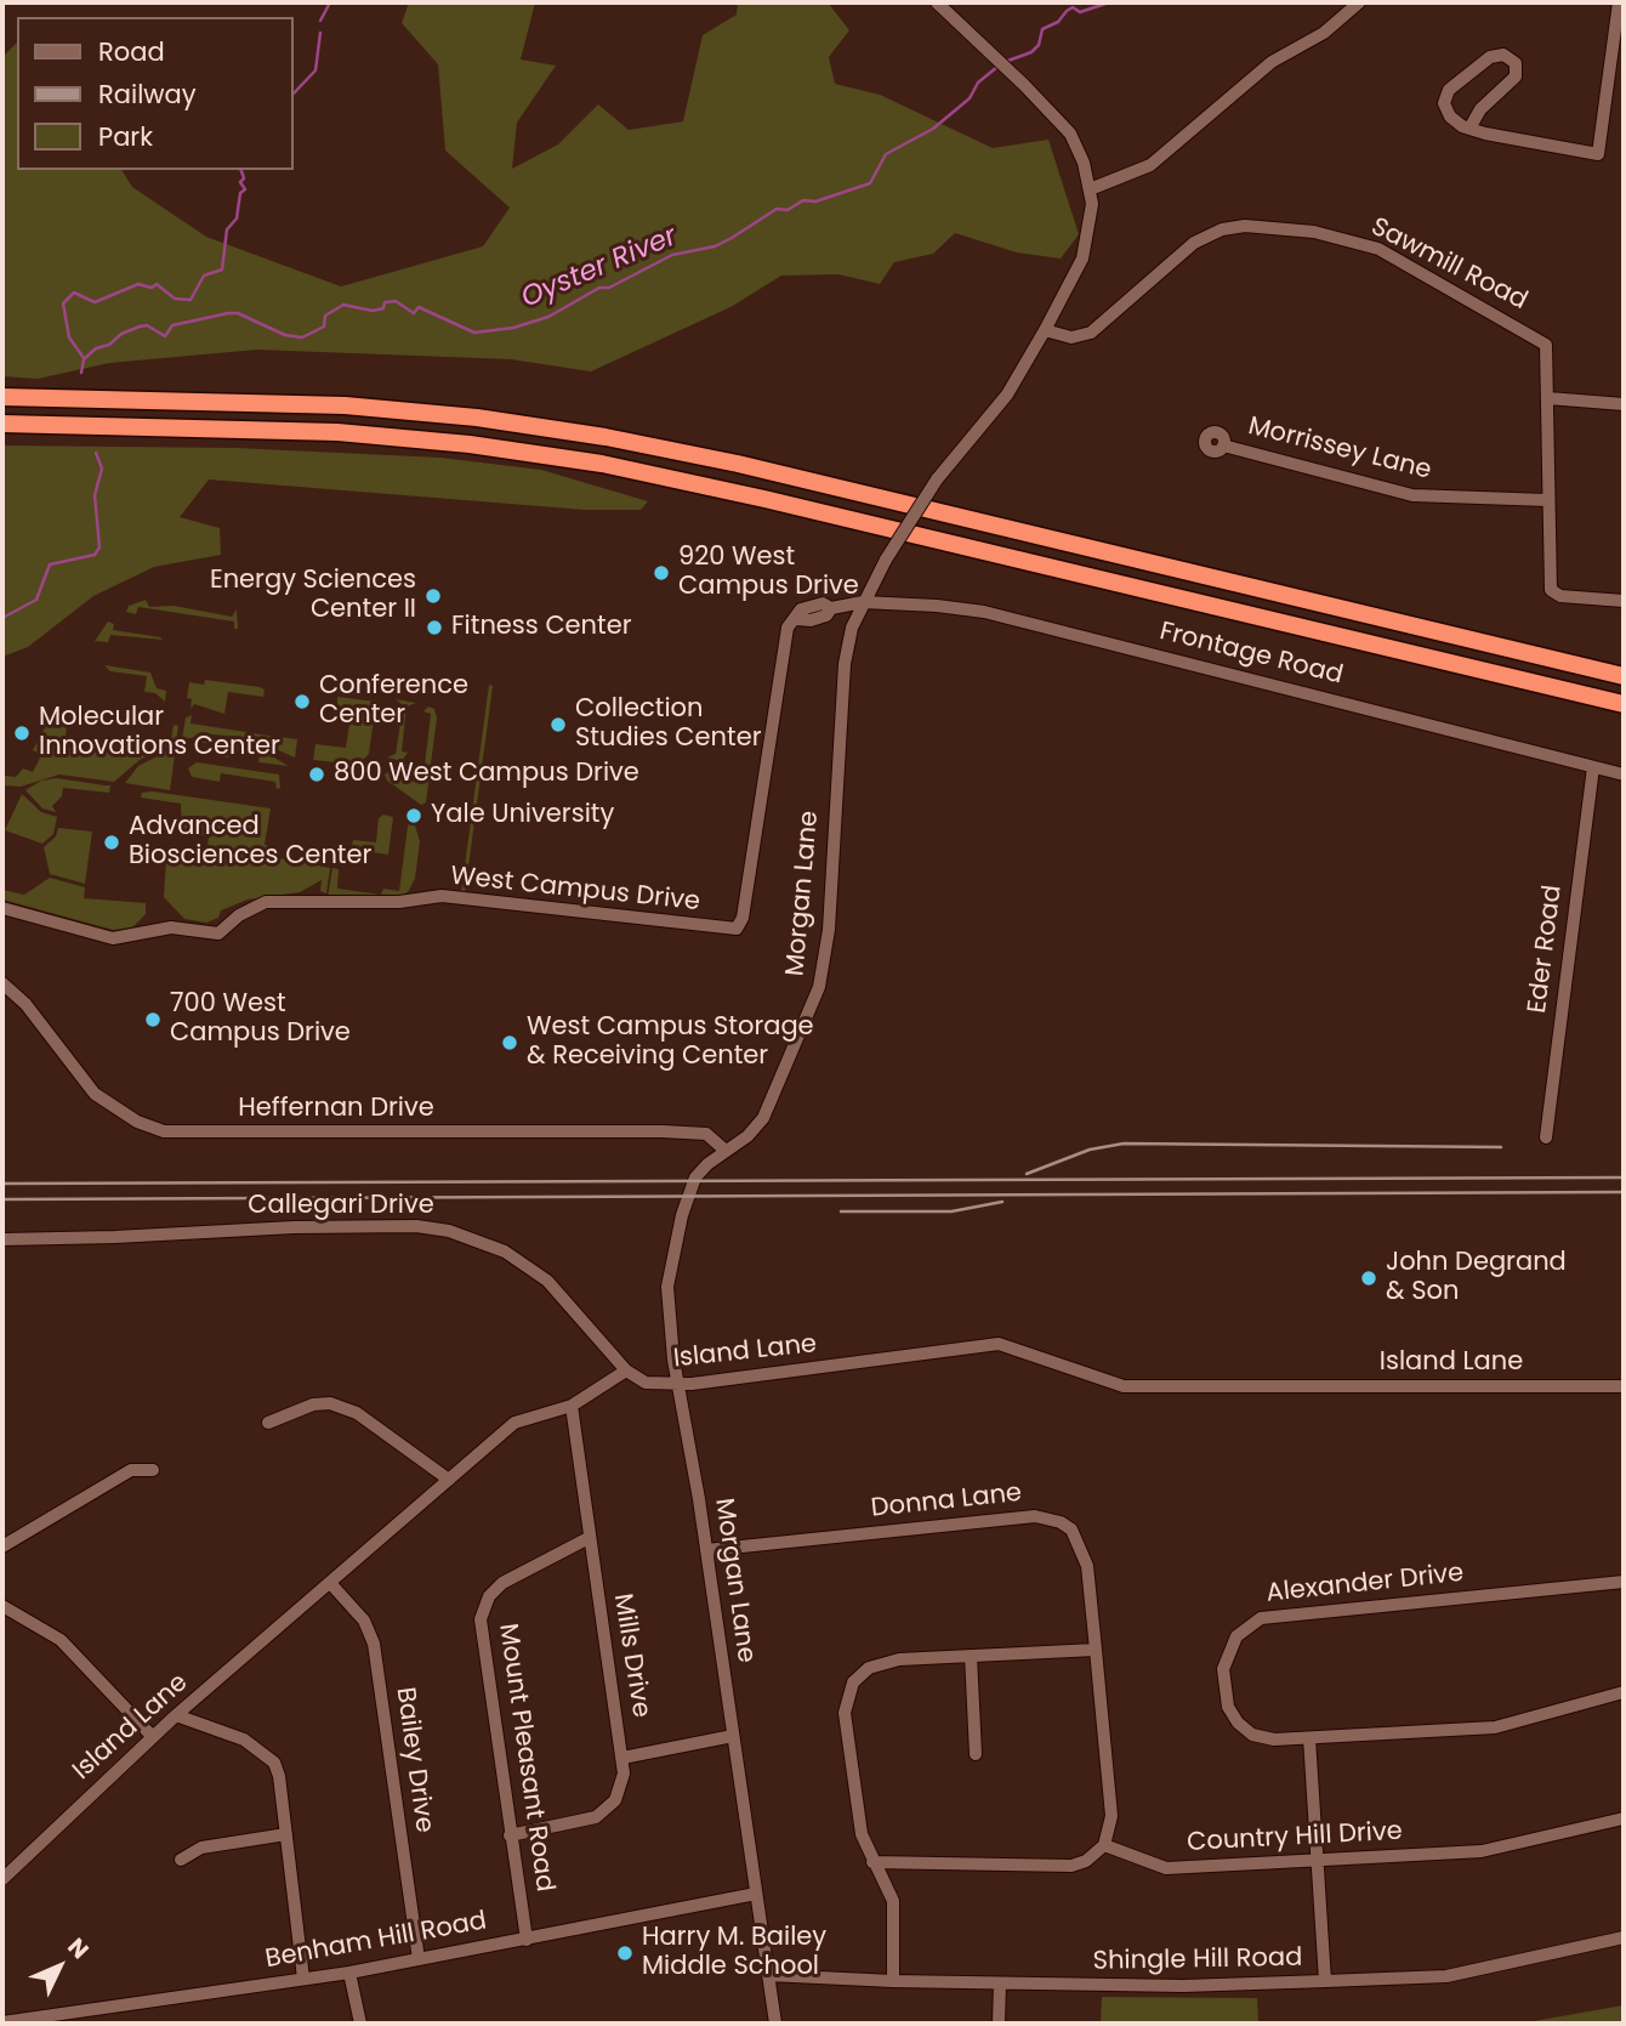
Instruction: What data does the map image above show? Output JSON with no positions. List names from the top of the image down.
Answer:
{
  "streets": {
    "street": [
      "Sawmill Road",
      "Morrissey Lane",
      "Frontage Road",
      "West Campus Drive",
      "Morgan Lane",
      "Eder Road",
      "Heffernan Drive",
      "Callegari Drive",
      "Island Lane",
      "Donna Lane",
      "Alexander Drive",
      "Mills Drive",
      "Mount Pleasant Road",
      "Bailey Drive",
      "Country Hill Drive",
      "Benham Hill Road",
      "Shingle Hill Road"
    ]
  },
  "crossings": [
    ["Sawmill Road", "Morrissey Lane"],
    ["Sawmill Road", "Morgan Lane"],
    ["Frontage Road", "West Campus Drive"],
    ["Frontage Road", "Morgan Lane"],
    ["Frontage Road", "Eder Road"],
    ["West Campus Drive", "Morgan Lane"],
    ["Morgan Lane", "Heffernan Drive"],
    ["Morgan Lane", "Island Lane"],
    ["Morgan Lane", "Donna Lane"],
    ["Morgan Lane", "Benham Hill Road"],
    ["Morgan Lane", "Shingle Hill Road"],
    ["Callegari Drive", "Island Lane"],
    ["Island Lane", "Mills Drive"],
    ["Island Lane", "Bailey Drive"],
    ["Donna Lane", "Country Hill Drive"],
    ["Mills Drive", "Mount Pleasant Road"],
    ["Mount Pleasant Road", "Benham Hill Road"],
    ["Bailey Drive", "Benham Hill Road"]
  ],
  "water": ["Oyster River"],
  "places": [
    "920 West Campus Drive",
    "Energy Sciences Center II",
    "Fitness Center",
    "Conference Center",
    "Collection Studies Center",
    "Molecular Innovations Center",
    "800 West Campus Drive",
    "Yale University",
    "Advanced Biosciences Center",
    "700 West Campus Drive",
    "West Campus Storage & Receiving Center",
    "John Degrand & Son",
    "Harry M. Bailey Middle School"
  ],
  "legend": ["Road", "Railway", "Park"],
  "north": "top right"
}
